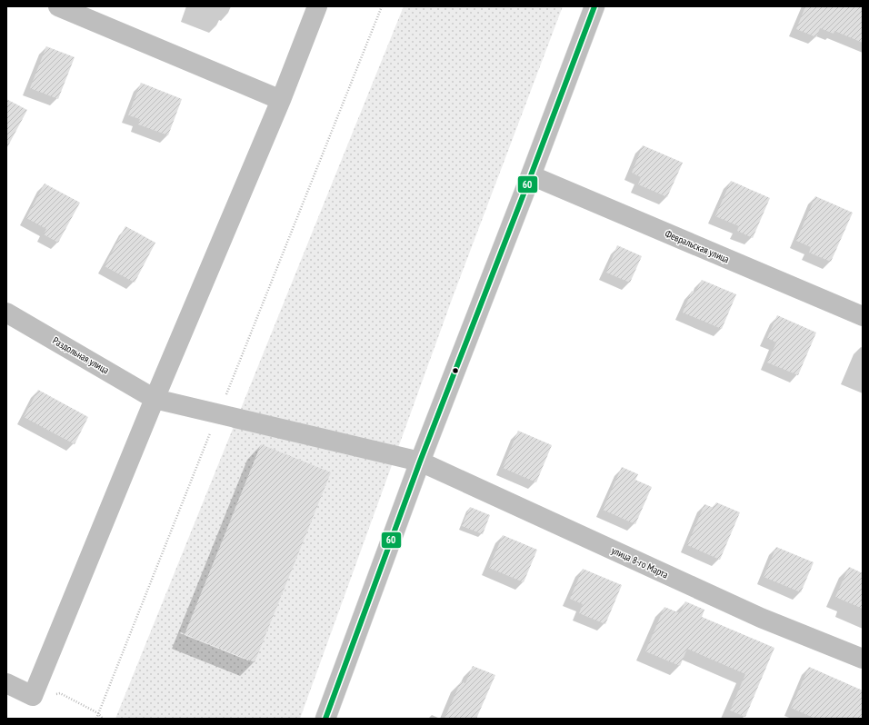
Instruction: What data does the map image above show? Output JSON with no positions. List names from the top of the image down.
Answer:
{
  "streets": {
    "street": ["Февральская улица", "Раздольная улица", "улица 8-го Марта"]
  },
  "crossings": [
    ["Раздольная улица", "улица 8-го Марта"]
  ],
  "lines": ["transit line 60"]
}
